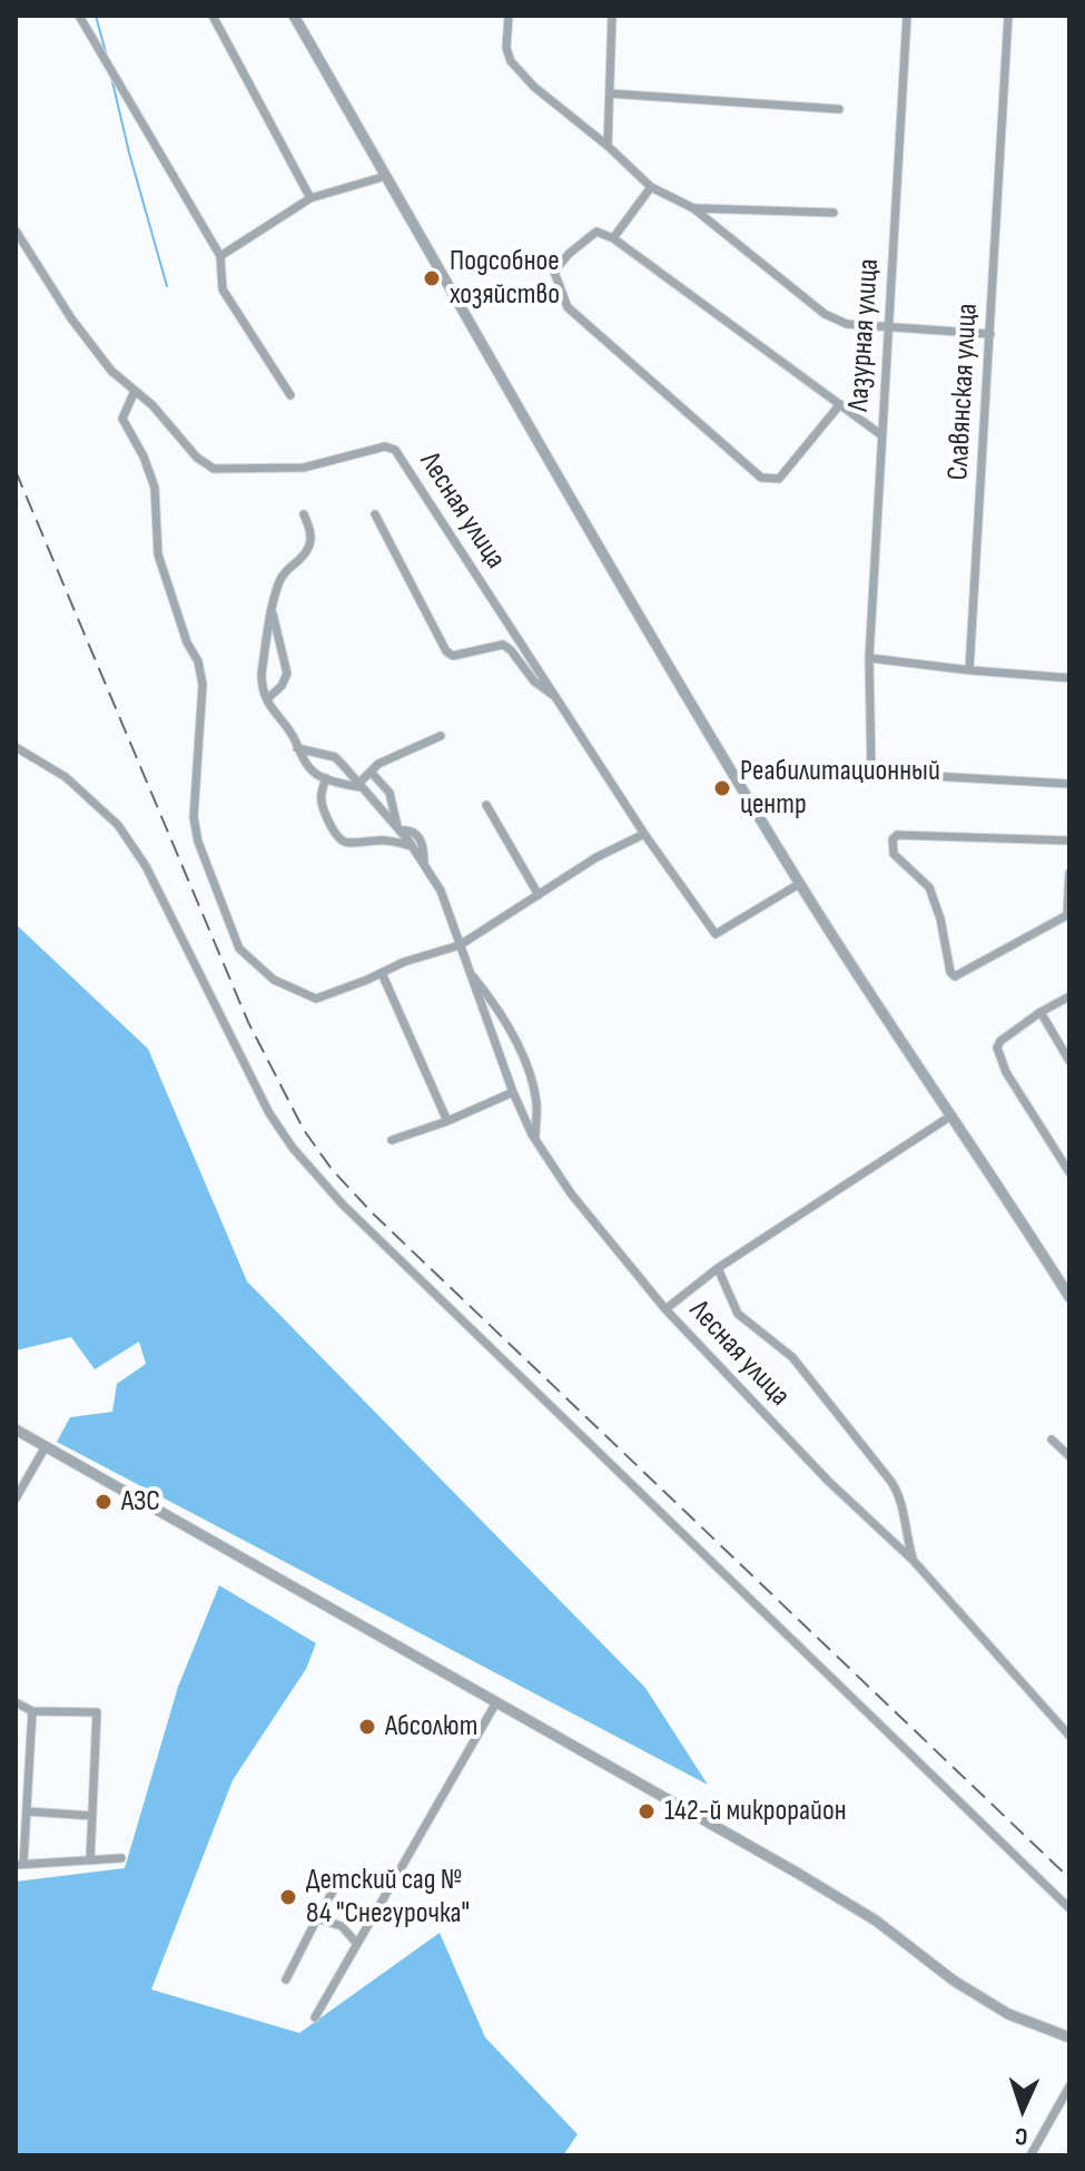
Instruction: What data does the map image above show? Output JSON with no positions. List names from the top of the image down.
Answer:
{
  "streets": {
    "street": ["Лазурная улица", "Славянская улица", "Лесная улица"]
  },
  "places": [
    "Подсобное хозяйство",
    "Реабилитационный центр",
    "АЗС",
    "Абсолют",
    "142-й микрорайон",
    "Детский сад № 84 \"Снегурочка\""
  ],
  "north": "bottom"
}
